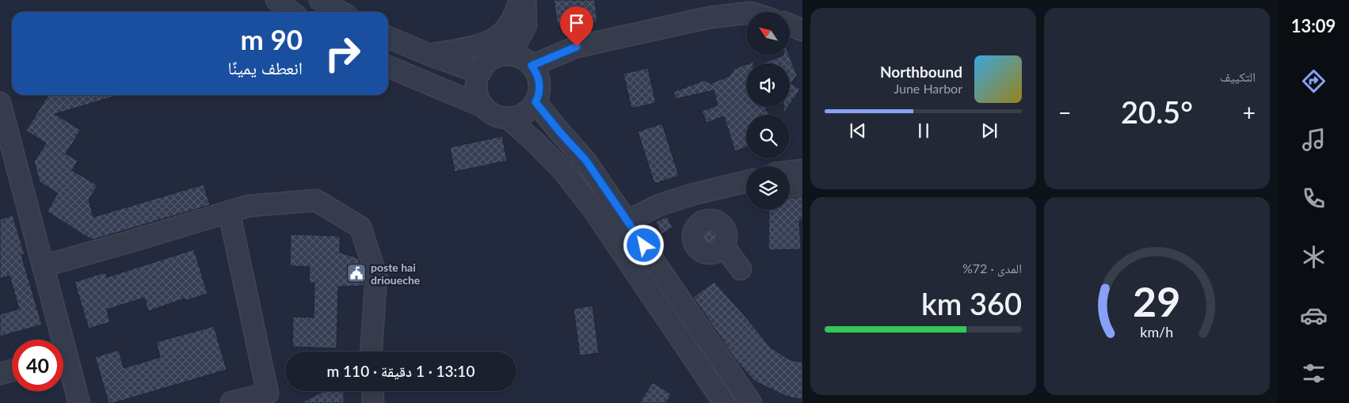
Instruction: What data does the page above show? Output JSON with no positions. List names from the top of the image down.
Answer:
{
  "places": {
    "public building": ["poste hai drioueche"]
  },
  "north": "top left",
  "page": {
    "tabs": "13:09",
    "tile": [
      "التكييف",
      ["المدى · 72%", "360 km"]
    ],
    "turn": ["90 m", "انعطف يمينًا"],
    "song": ["Northbound", "June Harbor"],
    "heat": ["−", "20.5°", "+"],
    "limit": "40",
    "trip": "13:10 · 1 دقيقة · 110 m",
    "gauge": ["29", "km/h"]
  }
}
